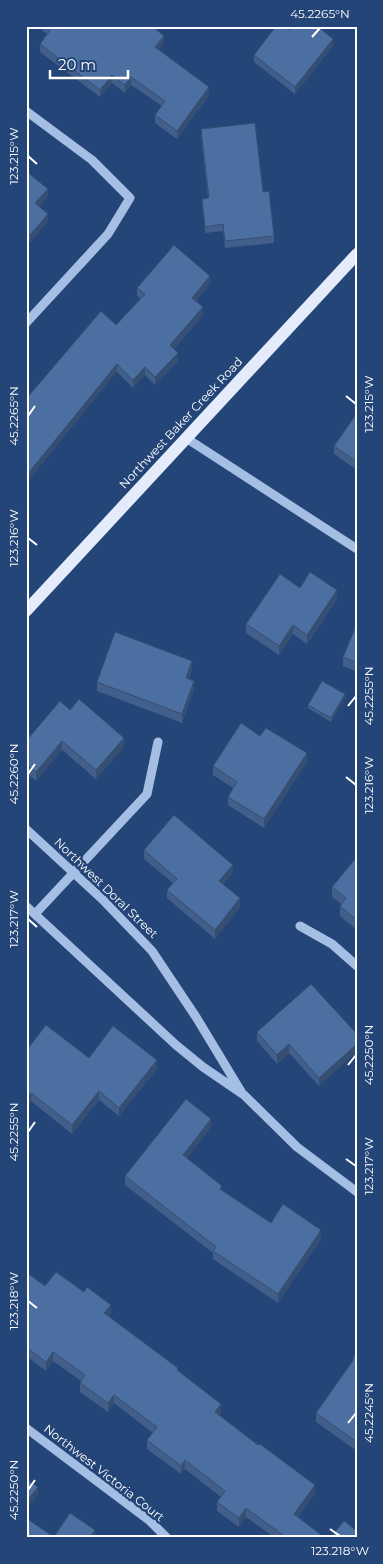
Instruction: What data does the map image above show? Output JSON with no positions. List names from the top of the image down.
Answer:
{
  "streets": {
    "main road": ["Northwest Baker Creek Road"],
    "street": ["Northwest Doral Street", "Northwest Victoria Court"]
  },
  "scale_bar": "20 m",
  "coordinates": [
    "45.2265°N",
    "123.215°W",
    "123.216°W",
    "45.2255°N",
    "45.2260°N",
    "123.217°W",
    "45.2250°N",
    "123.218°W",
    "45.2245°N"
  ]
}
